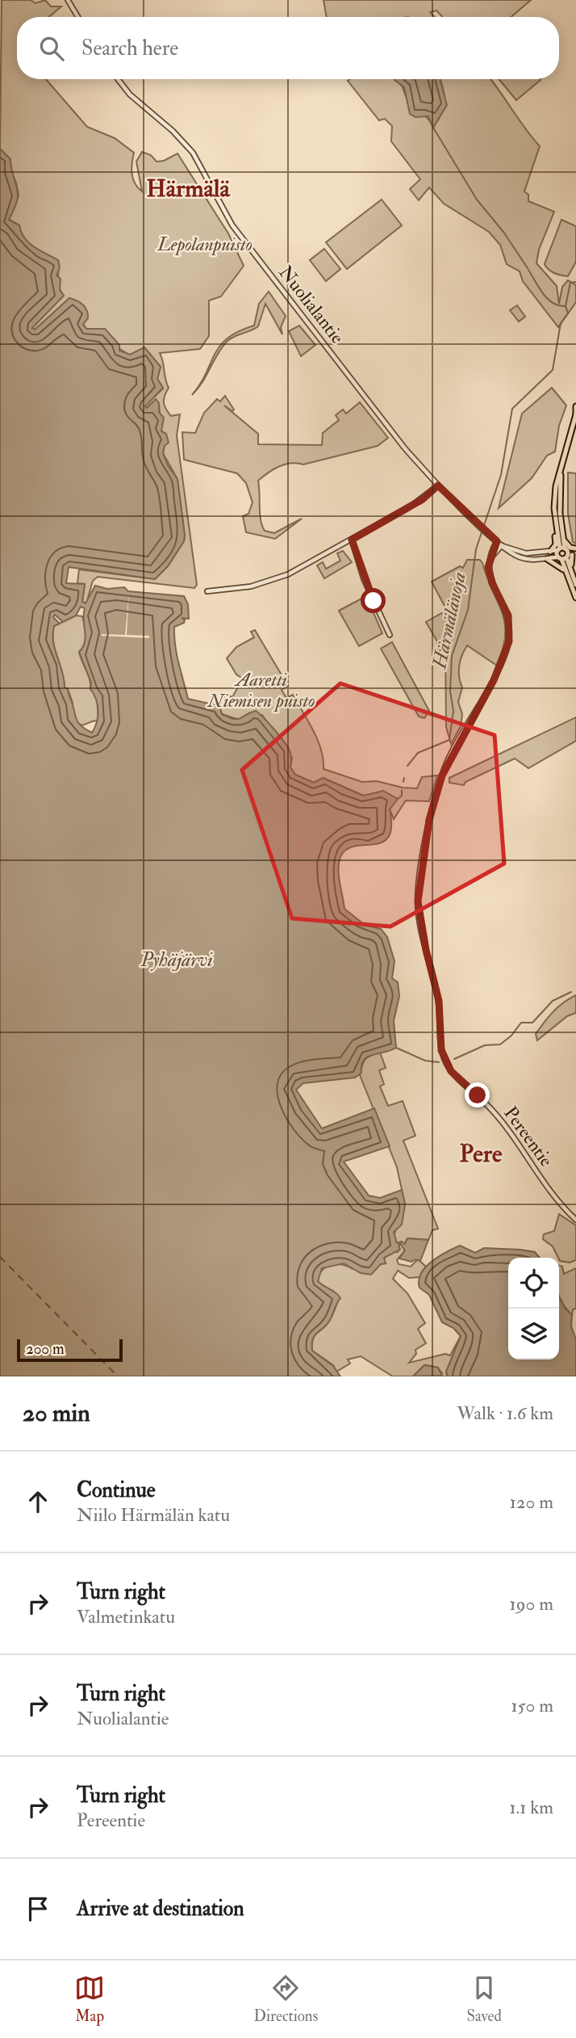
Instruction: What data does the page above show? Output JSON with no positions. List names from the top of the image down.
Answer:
{
  "streets": {
    "street": ["Nuolialantie", "Pereentie"]
  },
  "districts": ["Härmälä", "Pere"],
  "water": ["Härmälänoja", "Pyhäjärvi"],
  "parks": ["Lepolanpuisto", "Aaretti Niemisen puisto"],
  "scale_bar": "200 m",
  "page": {
    "search": "Search here",
    "scale": "200 m",
    "heading": ["20 min", "Walk · 1.6 km"],
    "list": [
      ["Continue", "Niilo Härmälän katu", "120 m"],
      ["Turn right", "Valmetinkatu", "190 m"],
      ["Turn right", "Nuolialantie", "150 m"],
      ["Turn right", "Pereentie", "1.1 km"],
      "Arrive at destination"
    ],
    "nav": ["Map", "Directions", "Saved"]
  }
}
